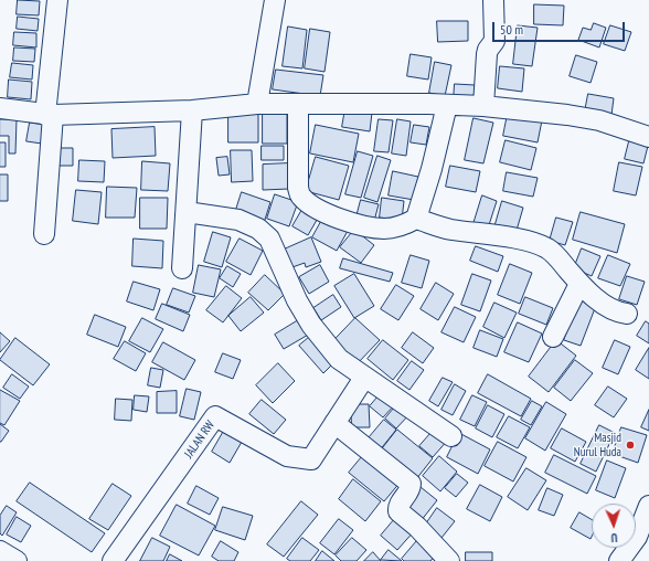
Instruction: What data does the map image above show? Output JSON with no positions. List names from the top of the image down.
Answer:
{
  "streets": {
    "street": ["JALAN RW"]
  },
  "places": ["Masjid Nurul Huda"],
  "scale_bar": "50 m",
  "north": "bottom"
}
